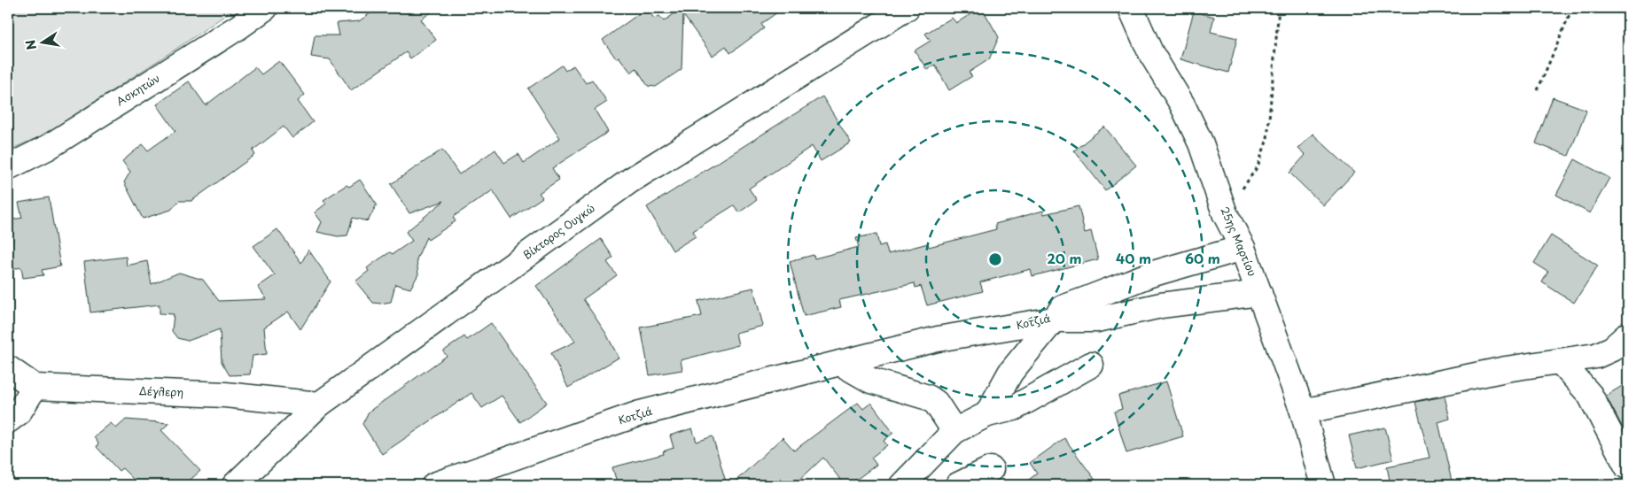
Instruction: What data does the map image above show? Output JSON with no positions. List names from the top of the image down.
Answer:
{
  "streets": {
    "street": [
      "Ασκητών",
      "Βίκτορος Ουγκώ",
      "25ης Μαρτίου",
      "Κοτζιά",
      "Δέγλερη"
    ]
  },
  "crossings": [
    ["Βίκτορος Ουγκώ", "Δέγλερη"],
    ["25ης Μαρτίου", "Κοτζιά"]
  ],
  "north": "left",
  "rings": ["20 m", "40 m", "60 m"]
}
